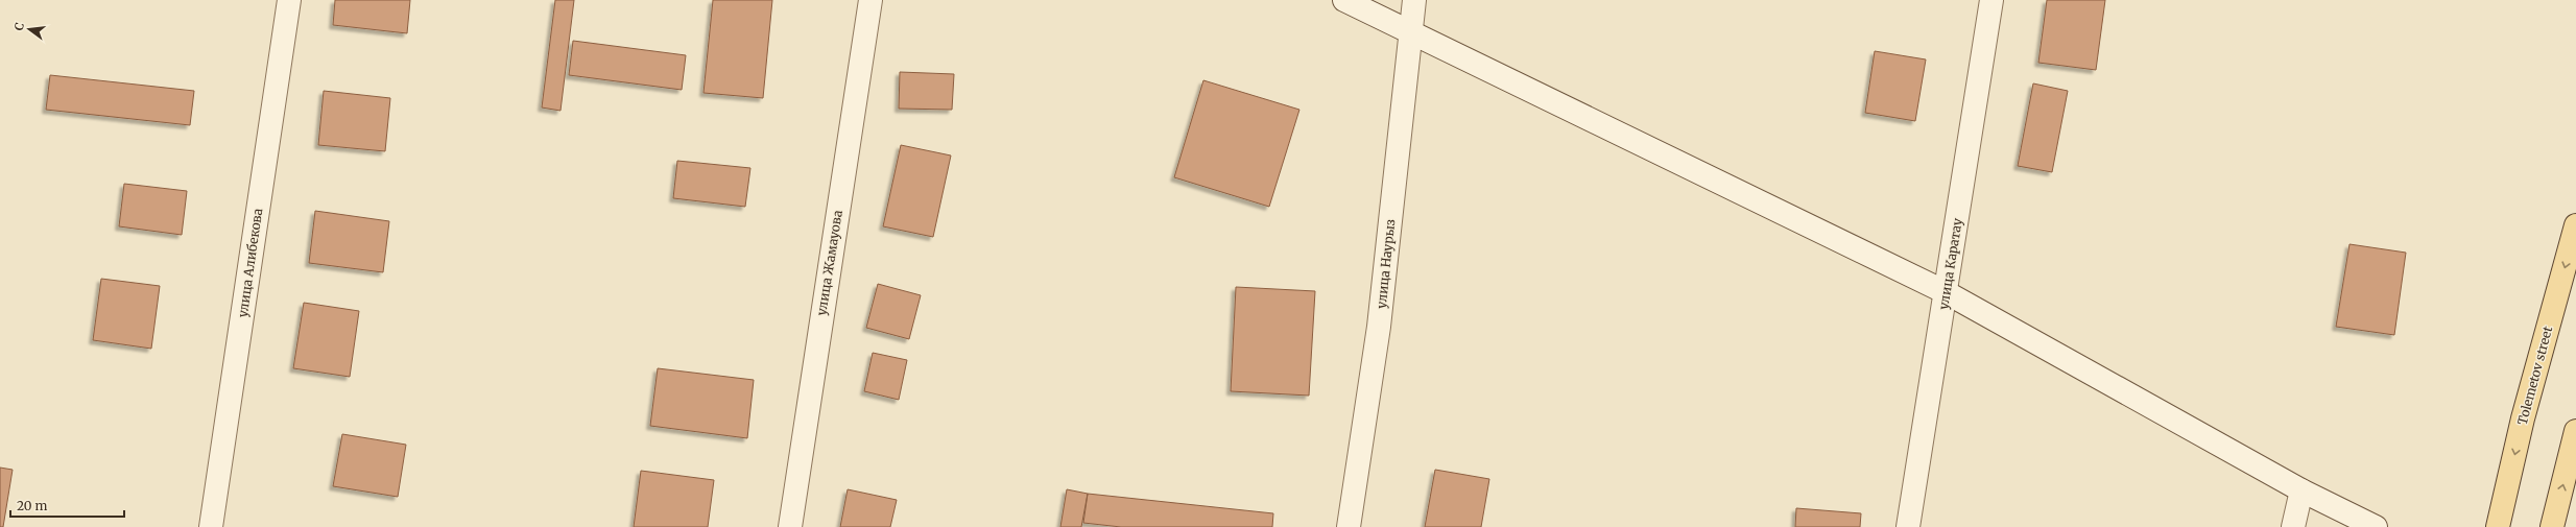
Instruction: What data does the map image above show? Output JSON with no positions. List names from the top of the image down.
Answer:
{
  "streets": {
    "main road": ["Tolemetov street"],
    "street": [
      "улица Алибекова",
      "улица Жамауова",
      "улица Наурыз",
      "улица Каратау"
    ]
  },
  "scale_bar": "20 m",
  "north": "left"
}
